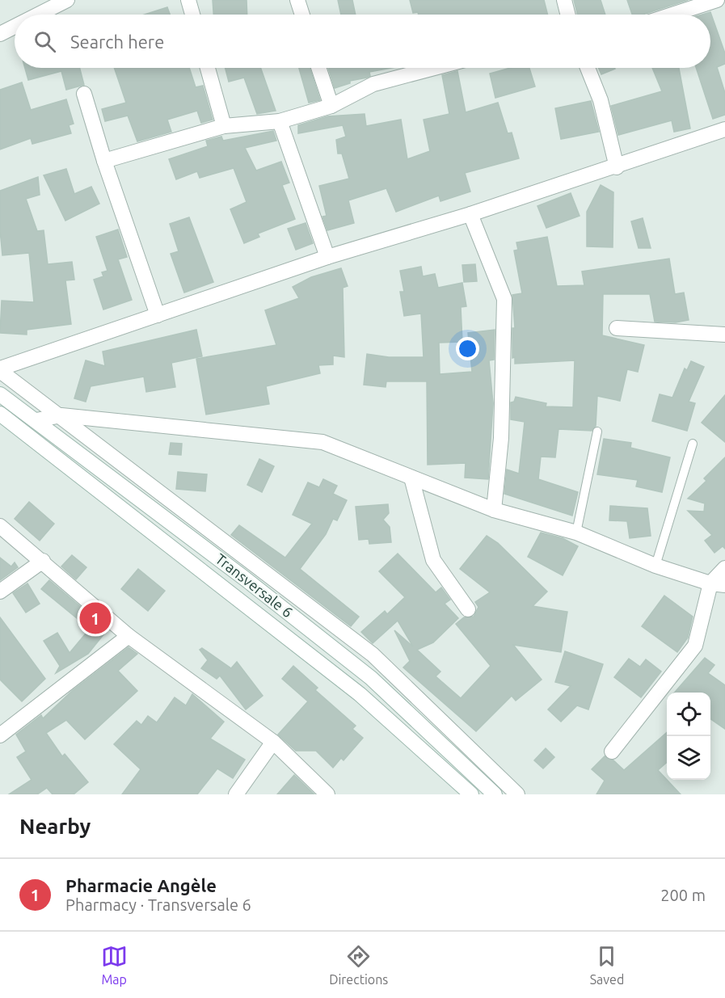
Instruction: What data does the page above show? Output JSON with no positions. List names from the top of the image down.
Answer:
{
  "streets": {
    "street": ["Transversale 6"]
  },
  "page": {
    "search": "Search here",
    "pins": "1",
    "heading": "Nearby",
    "list": [
      {
        "mark": "1",
        "name": "Pharmacie Angèle",
        "note": "Pharmacy · Transversale 6",
        "value": "200 m"
      }
    ],
    "nav": ["Map", "Directions", "Saved"]
  }
}
